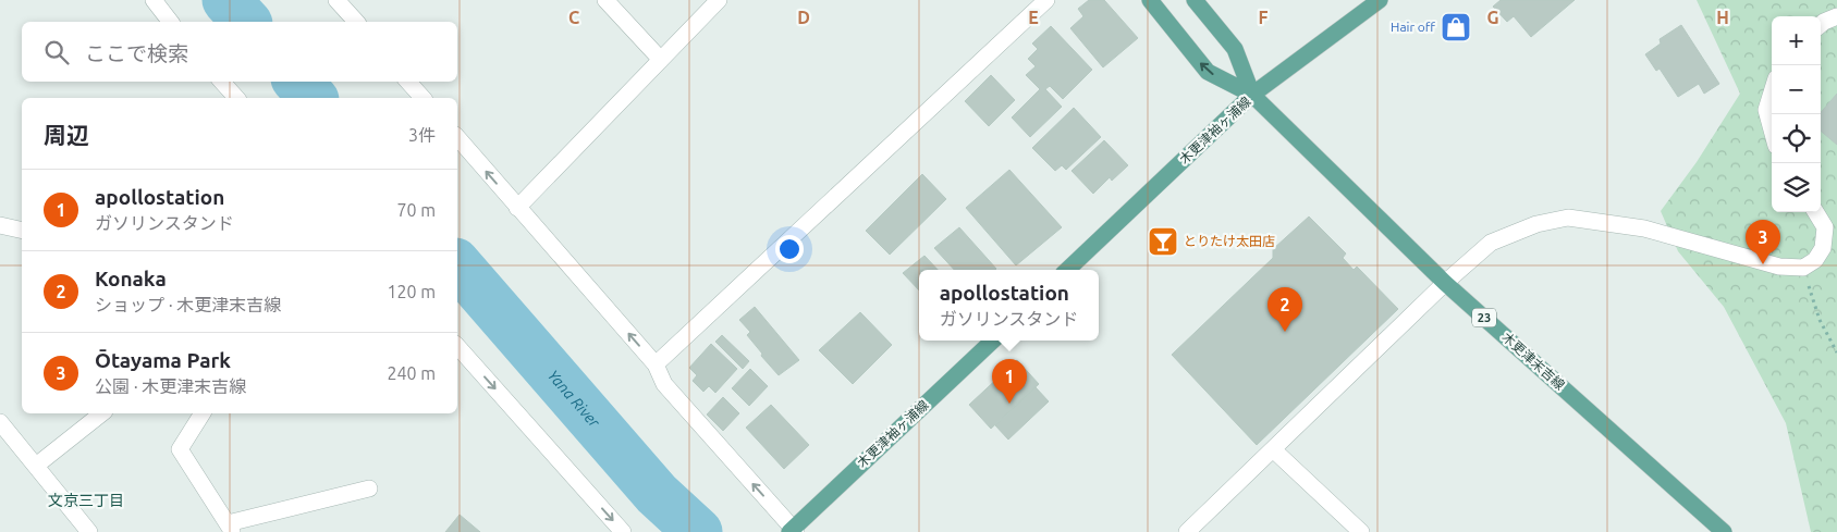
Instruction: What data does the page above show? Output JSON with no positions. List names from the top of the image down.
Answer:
{
  "streets": {
    "main road": ["木更津袖ヶ浦線", "23", "木更津末吉線"]
  },
  "crossings": [
    ["木更津袖ヶ浦線", "木更津末吉線"]
  ],
  "districts": ["文京三丁目"],
  "water": ["Yana River"],
  "places": {
    "shop": ["Hair off"],
    "bar": ["とりたけ太田店"]
  },
  "page": {
    "map_buttons": ["+", "−"],
    "search": "ここで検索",
    "heading": ["周辺", "3件"],
    "list": [
      {
        "mark": "1",
        "name": "apollostation",
        "note": "ガソリンスタンド",
        "value": "70 m"
      },
      {
        "mark": "2",
        "name": "Konaka",
        "note": "ショップ · 木更津末吉線",
        "value": "120 m"
      },
      {
        "mark": "3",
        "name": "Ōtayama Park",
        "note": "公園 · 木更津末吉線",
        "value": "240 m"
      }
    ],
    "pins": ["3", "2", "1"],
    "popup": ["apollostation", "ガソリンスタンド"]
  },
  "grid": {
    "columns": [
      "C",
      "D",
      "E",
      "F",
      "G",
      "H"
    ]
  }
}
